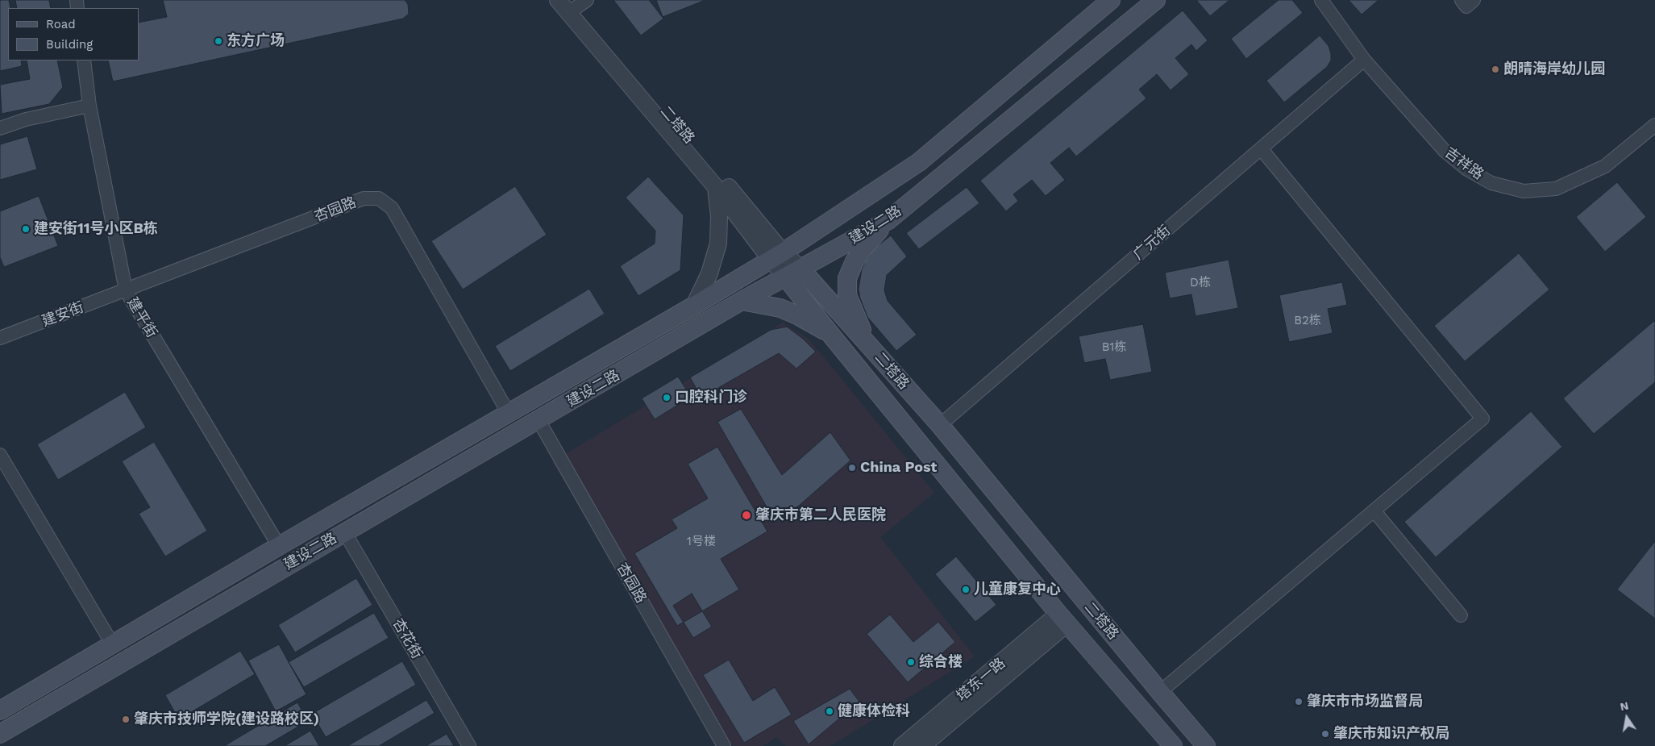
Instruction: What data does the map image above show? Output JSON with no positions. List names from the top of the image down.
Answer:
{
  "streets": {
    "main road": ["二塔路", "建设二路"],
    "street": [
      "吉祥路",
      "杏园路",
      "广元街",
      "建安街",
      "建平街",
      "杏花街",
      "塔东一路"
    ]
  },
  "crossings": [
    ["二塔路", "建设二路"],
    ["二塔路", "广元街"],
    ["二塔路", "塔东一路"],
    ["吉祥路", "广元街"],
    ["杏园路", "建设二路"],
    ["杏园路", "建安街"],
    ["杏园路", "建平街"],
    ["建设二路", "建平街"],
    ["建设二路", "杏花街"],
    ["建安街", "建平街"]
  ],
  "places": [
    "东方广场",
    "朗晴海岸幼儿园",
    "建安街11号小区B栋",
    "口腔科门诊",
    "China Post",
    "肇庆市第二人民医院",
    "儿童康复中心",
    "综合楼",
    "肇庆市市场监督局",
    "健康体检科",
    "肇庆市技师学院(建设路校区)",
    "肇庆市知识产权局"
  ],
  "house_numbers": [
    "D栋",
    "B2栋",
    "B1栋",
    "1号楼"
  ],
  "legend": ["Road", "Building"],
  "north": "top"
}
